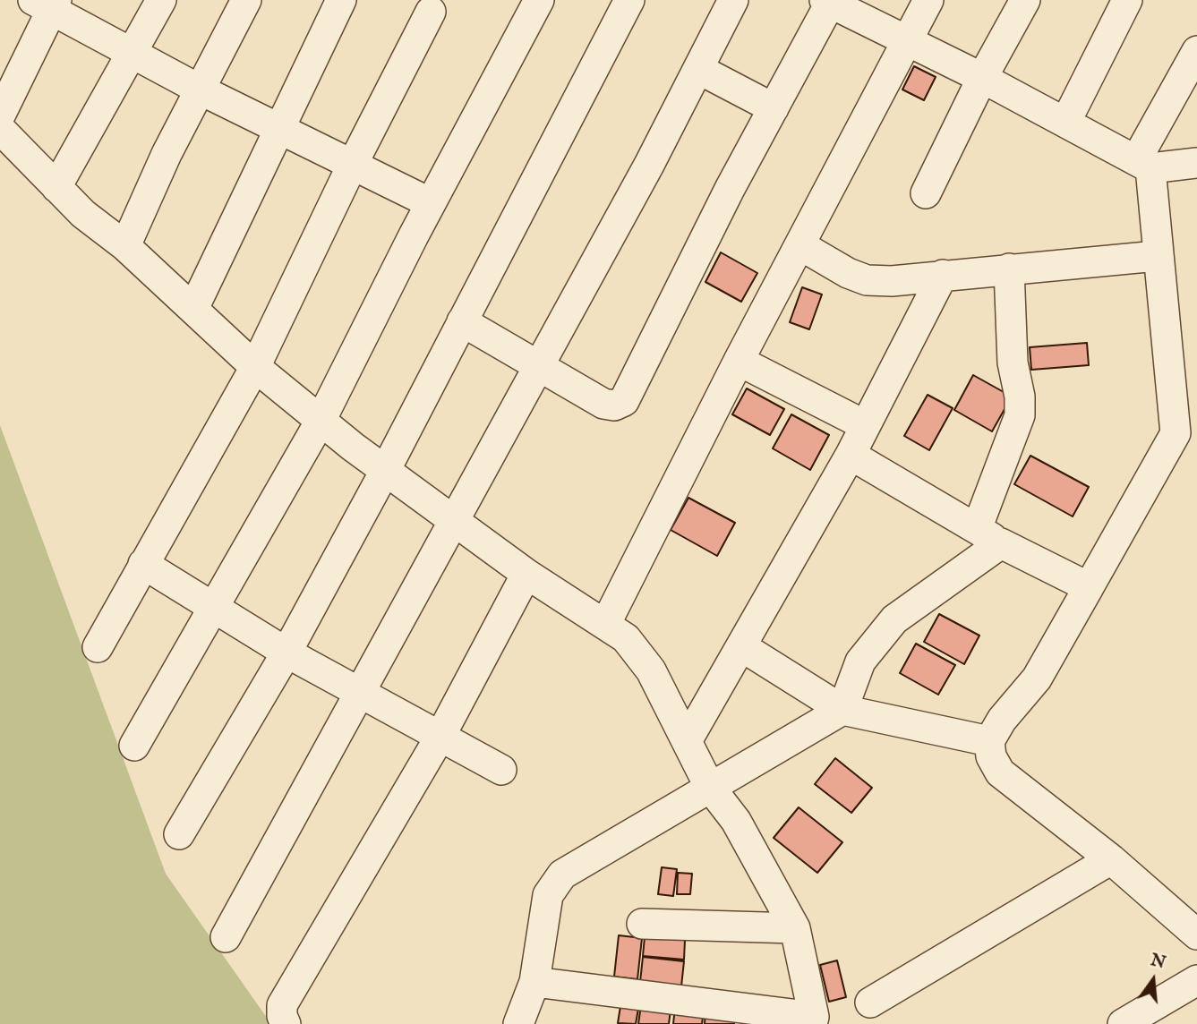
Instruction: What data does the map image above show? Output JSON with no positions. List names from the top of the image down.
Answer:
{
  "north": "top"
}
